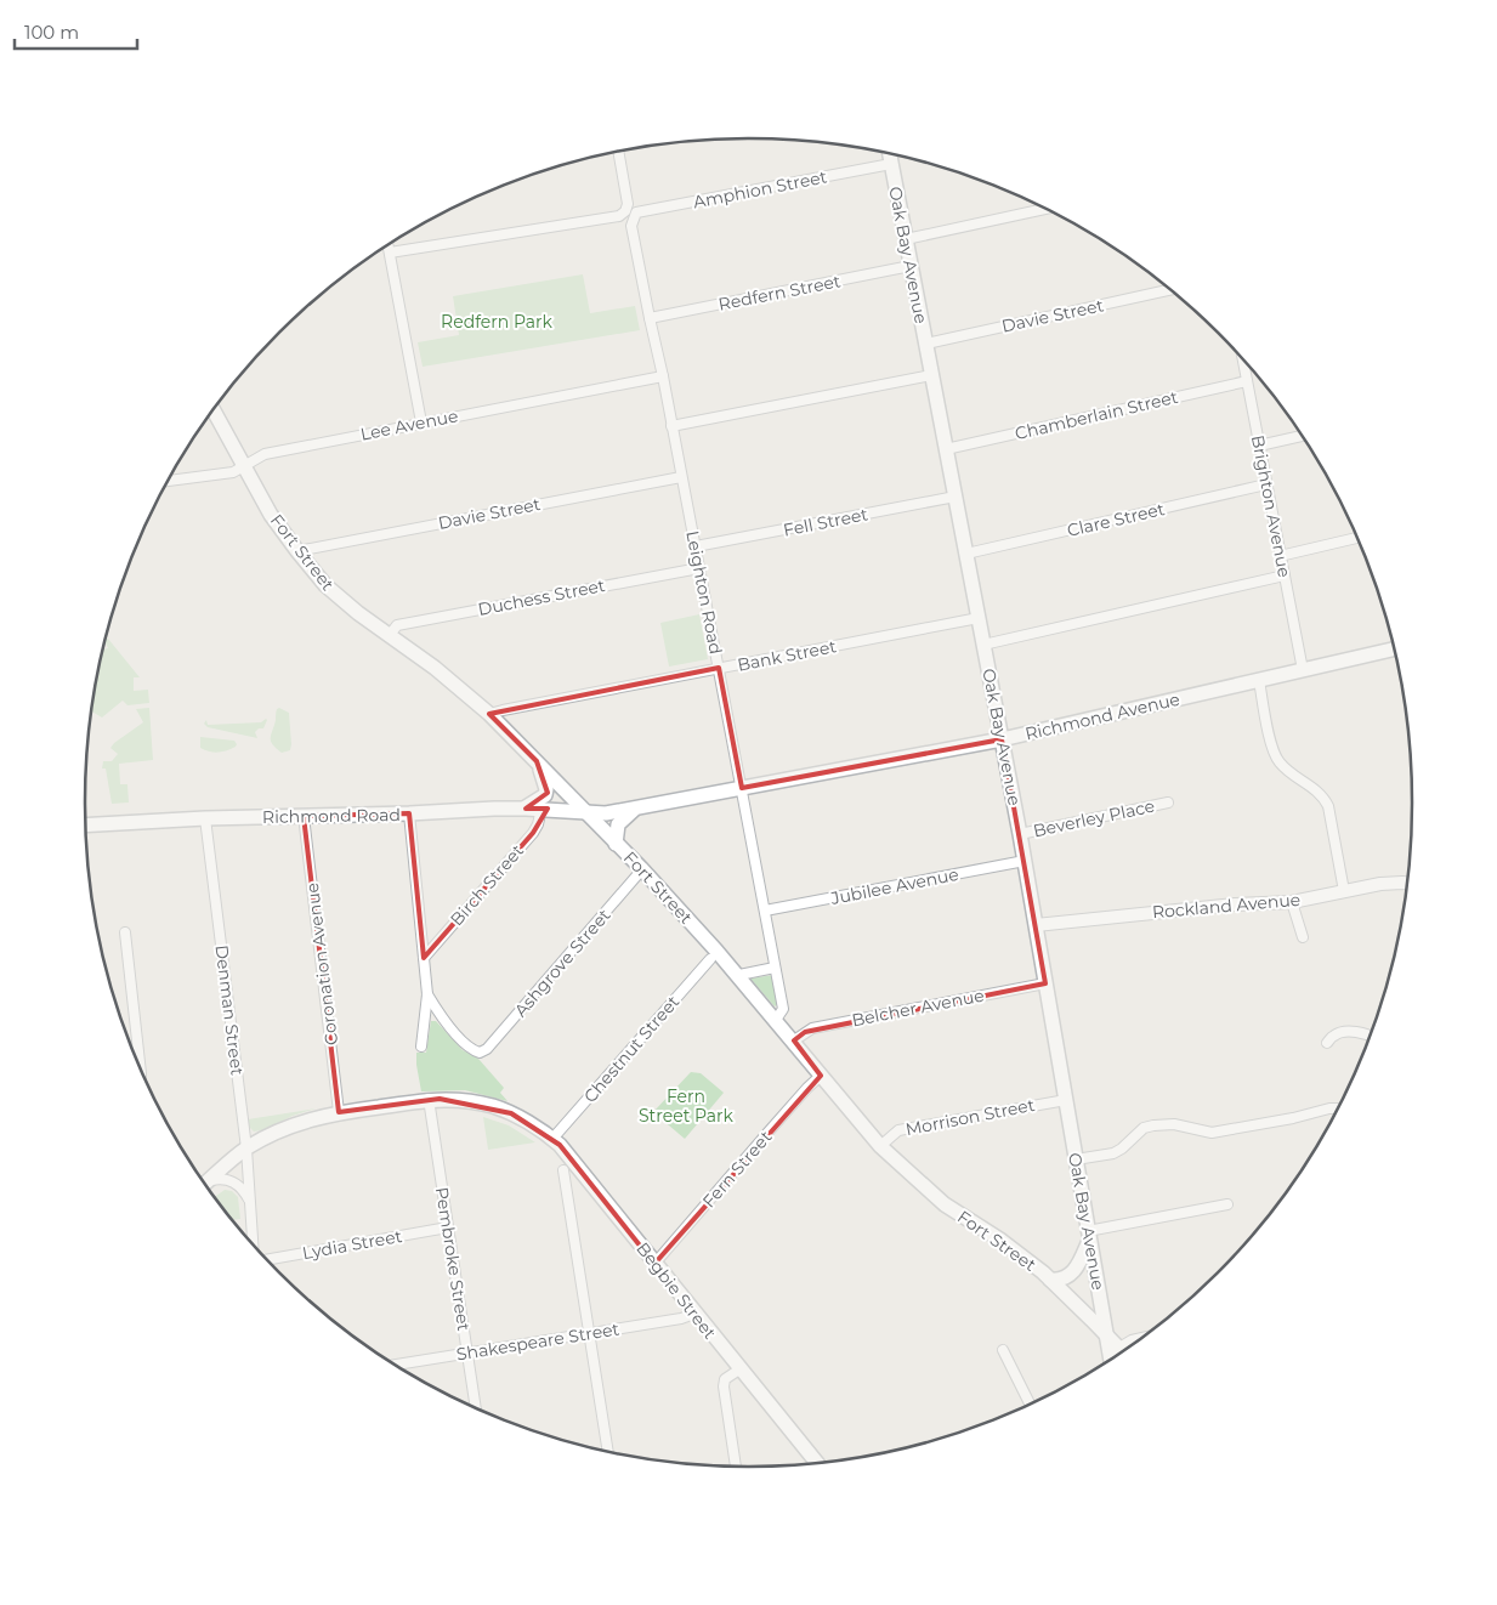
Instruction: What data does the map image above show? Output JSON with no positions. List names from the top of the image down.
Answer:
{
  "streets": {
    "main road": [
      "Oak Bay Avenue",
      "Fort Street",
      "Richmond Avenue",
      "Richmond Road",
      "Begbie Street"
    ],
    "street": [
      "Amphion Street",
      "Redfern Street",
      "Davie Street",
      "Chamberlain Street",
      "Lee Avenue",
      "Brighton Avenue",
      "Clare Street",
      "Fell Street",
      "Leighton Road",
      "Duchess Street",
      "Bank Street",
      "Beverley Place",
      "Birch Street",
      "Jubilee Avenue",
      "Rockland Avenue",
      "Ashgrove Street",
      "Coronation Avenue",
      "Belcher Avenue",
      "Denman Street",
      "Chestnut Street",
      "Morrison Street",
      "Fern Street",
      "Lydia Street",
      "Pembroke Street",
      "Shakespeare Street"
    ]
  },
  "crossings": [
    ["Amphion Street", "Oak Bay Avenue"],
    ["Amphion Street", "Leighton Road"],
    ["Oak Bay Avenue", "Redfern Street"],
    ["Oak Bay Avenue", "Davie Street"],
    ["Oak Bay Avenue", "Chamberlain Street"],
    ["Oak Bay Avenue", "Clare Street"],
    ["Oak Bay Avenue", "Fell Street"],
    ["Oak Bay Avenue", "Fort Street"],
    ["Oak Bay Avenue", "Bank Street"],
    ["Oak Bay Avenue", "Richmond Avenue"],
    ["Oak Bay Avenue", "Beverley Place"],
    ["Oak Bay Avenue", "Jubilee Avenue"],
    ["Oak Bay Avenue", "Rockland Avenue"],
    ["Oak Bay Avenue", "Belcher Avenue"],
    ["Oak Bay Avenue", "Morrison Street"],
    ["Redfern Street", "Leighton Road"],
    ["Davie Street", "Fort Street"],
    ["Davie Street", "Leighton Road"],
    ["Chamberlain Street", "Brighton Avenue"],
    ["Lee Avenue", "Fort Street"],
    ["Lee Avenue", "Leighton Road"],
    ["Brighton Avenue", "Clare Street"],
    ["Brighton Avenue", "Richmond Avenue"],
    ["Fell Street", "Leighton Road"],
    ["Fort Street", "Leighton Road"],
    ["Fort Street", "Duchess Street"],
    ["Fort Street", "Bank Street"],
    ["Fort Street", "Richmond Avenue"],
    ["Fort Street", "Richmond Road"],
    ["Fort Street", "Ashgrove Street"],
    ["Fort Street", "Belcher Avenue"],
    ["Fort Street", "Morrison Street"],
    ["Fort Street", "Fern Street"],
    ["Leighton Road", "Duchess Street"],
    ["Leighton Road", "Bank Street"],
    ["Leighton Road", "Richmond Avenue"],
    ["Leighton Road", "Jubilee Avenue"],
    ["Richmond Avenue", "Richmond Road"],
    ["Richmond Road", "Birch Street"],
    ["Richmond Road", "Coronation Avenue"],
    ["Richmond Road", "Denman Street"],
    ["Coronation Avenue", "Begbie Street"],
    ["Denman Street", "Begbie Street"],
    ["Chestnut Street", "Begbie Street"],
    ["Fern Street", "Begbie Street"],
    ["Lydia Street", "Pembroke Street"],
    ["Pembroke Street", "Begbie Street"],
    ["Pembroke Street", "Shakespeare Street"],
    ["Begbie Street", "Shakespeare Street"]
  ],
  "parks": ["Redfern Park", "Fern Street Park"],
  "scale_bar": "100 m"
}
